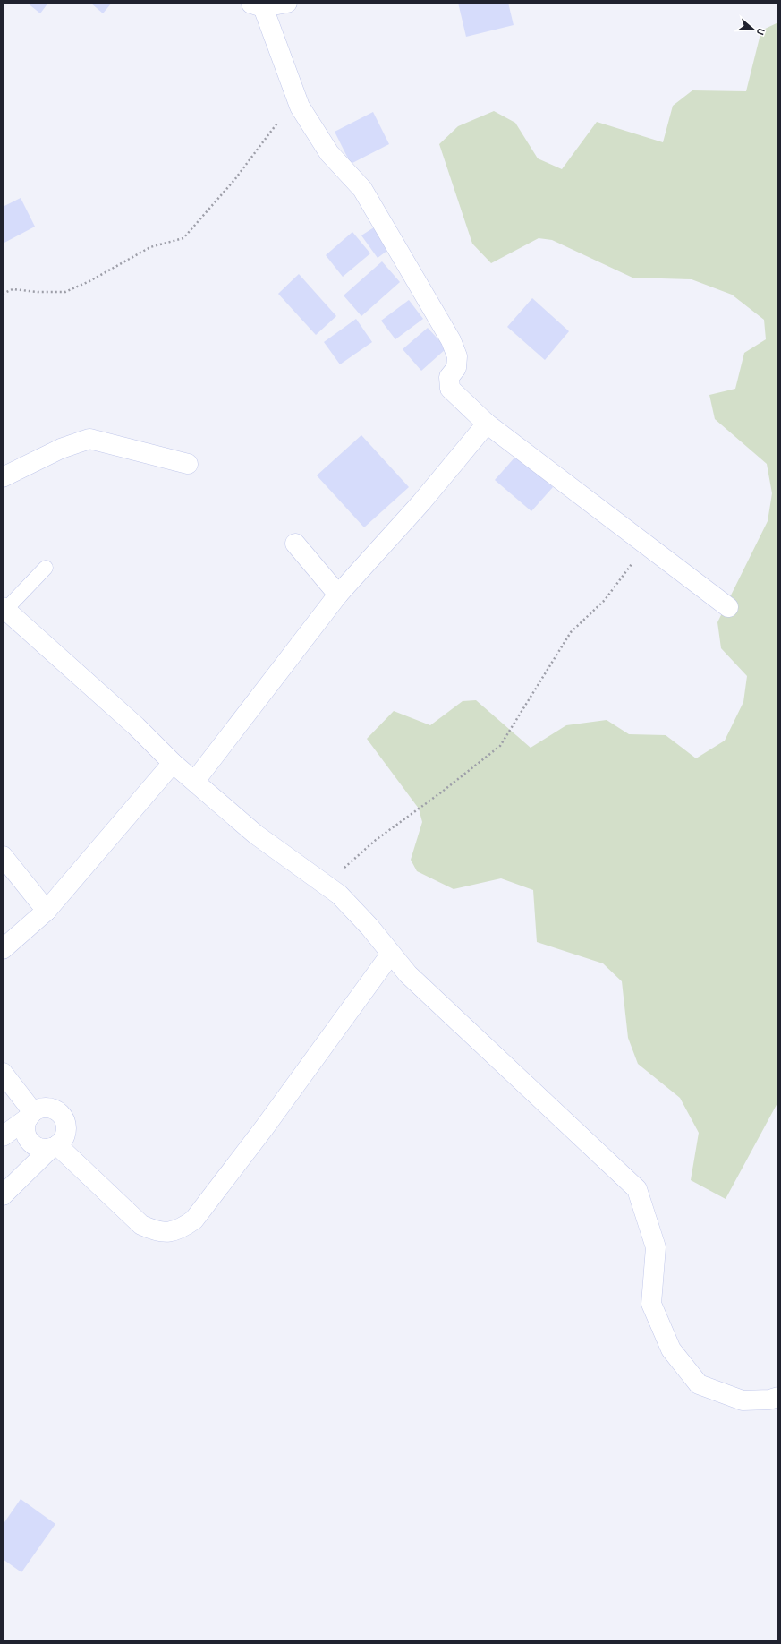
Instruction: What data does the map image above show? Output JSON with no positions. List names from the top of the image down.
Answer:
{
  "north": "right"
}
